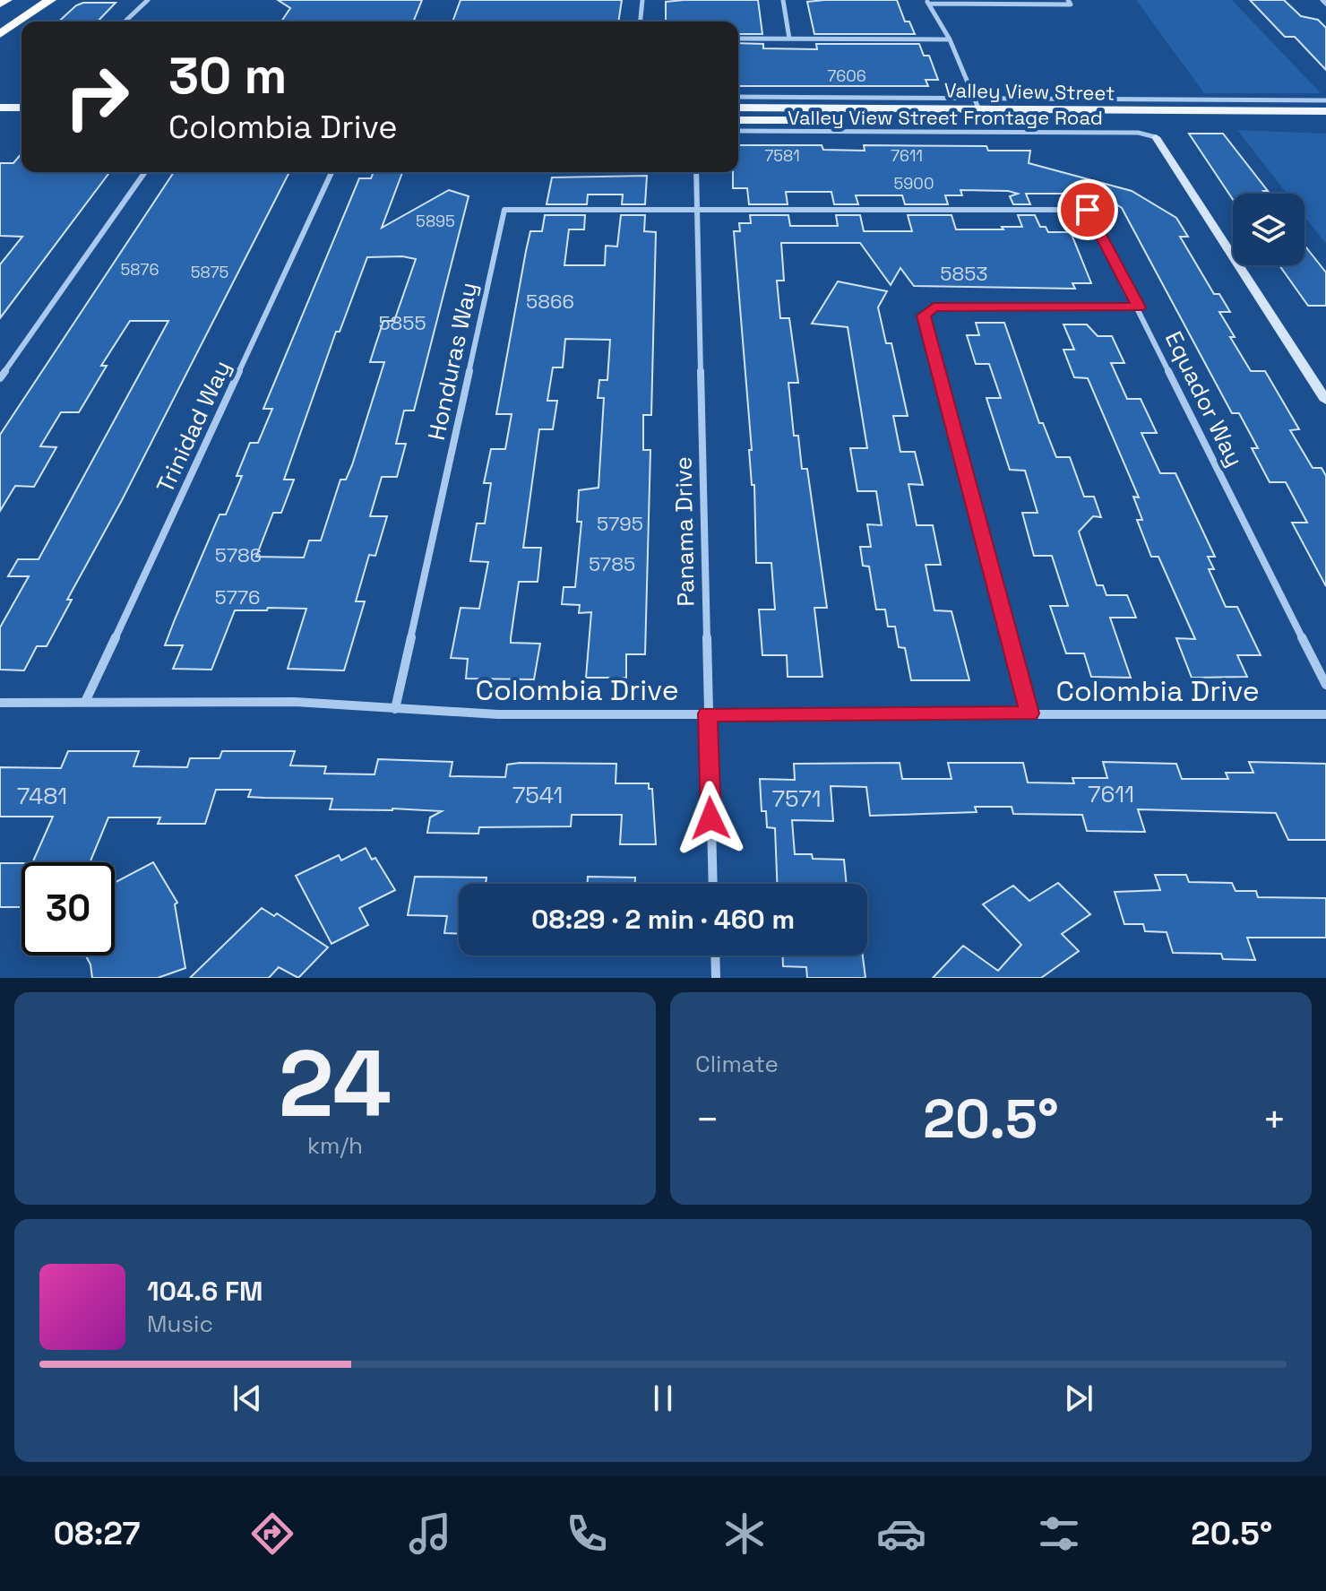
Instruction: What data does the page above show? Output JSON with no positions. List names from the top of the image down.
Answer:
{
  "streets": {
    "main road": ["Valley View Street"],
    "street": [
      "Valley View Street Frontage Road",
      "Honduras Way",
      "Equador Way",
      "Trinidad Way",
      "Panama Drive",
      "Colombia Drive"
    ]
  },
  "crossings": [
    ["Valley View Street", "Valley View Street Frontage Road"],
    ["Honduras Way", "Equador Way"],
    ["Honduras Way", "Panama Drive"],
    ["Honduras Way", "Colombia Drive"],
    ["Equador Way", "Panama Drive"],
    ["Trinidad Way", "Colombia Drive"],
    ["Panama Drive", "Colombia Drive"]
  ],
  "house_numbers": [
    "7606",
    "7581",
    "7611",
    "5900",
    "5895",
    "5876",
    "5875",
    "5853",
    "5866",
    "5855",
    "5795",
    "5786",
    "5785",
    "5776",
    "7611",
    "7541",
    "7481",
    "7571"
  ],
  "page": {
    "turn": ["30 m", "Colombia Drive"],
    "limit": "30",
    "trip": "08:29 · 2 min · 460 m",
    "tile": [
      ["24", "km/h"],
      "Climate"
    ],
    "heat": ["−", "20.5°", "+"],
    "song": ["104.6 FM", "Music"],
    "tabs": ["08:27", "20.5°"]
  }
}
